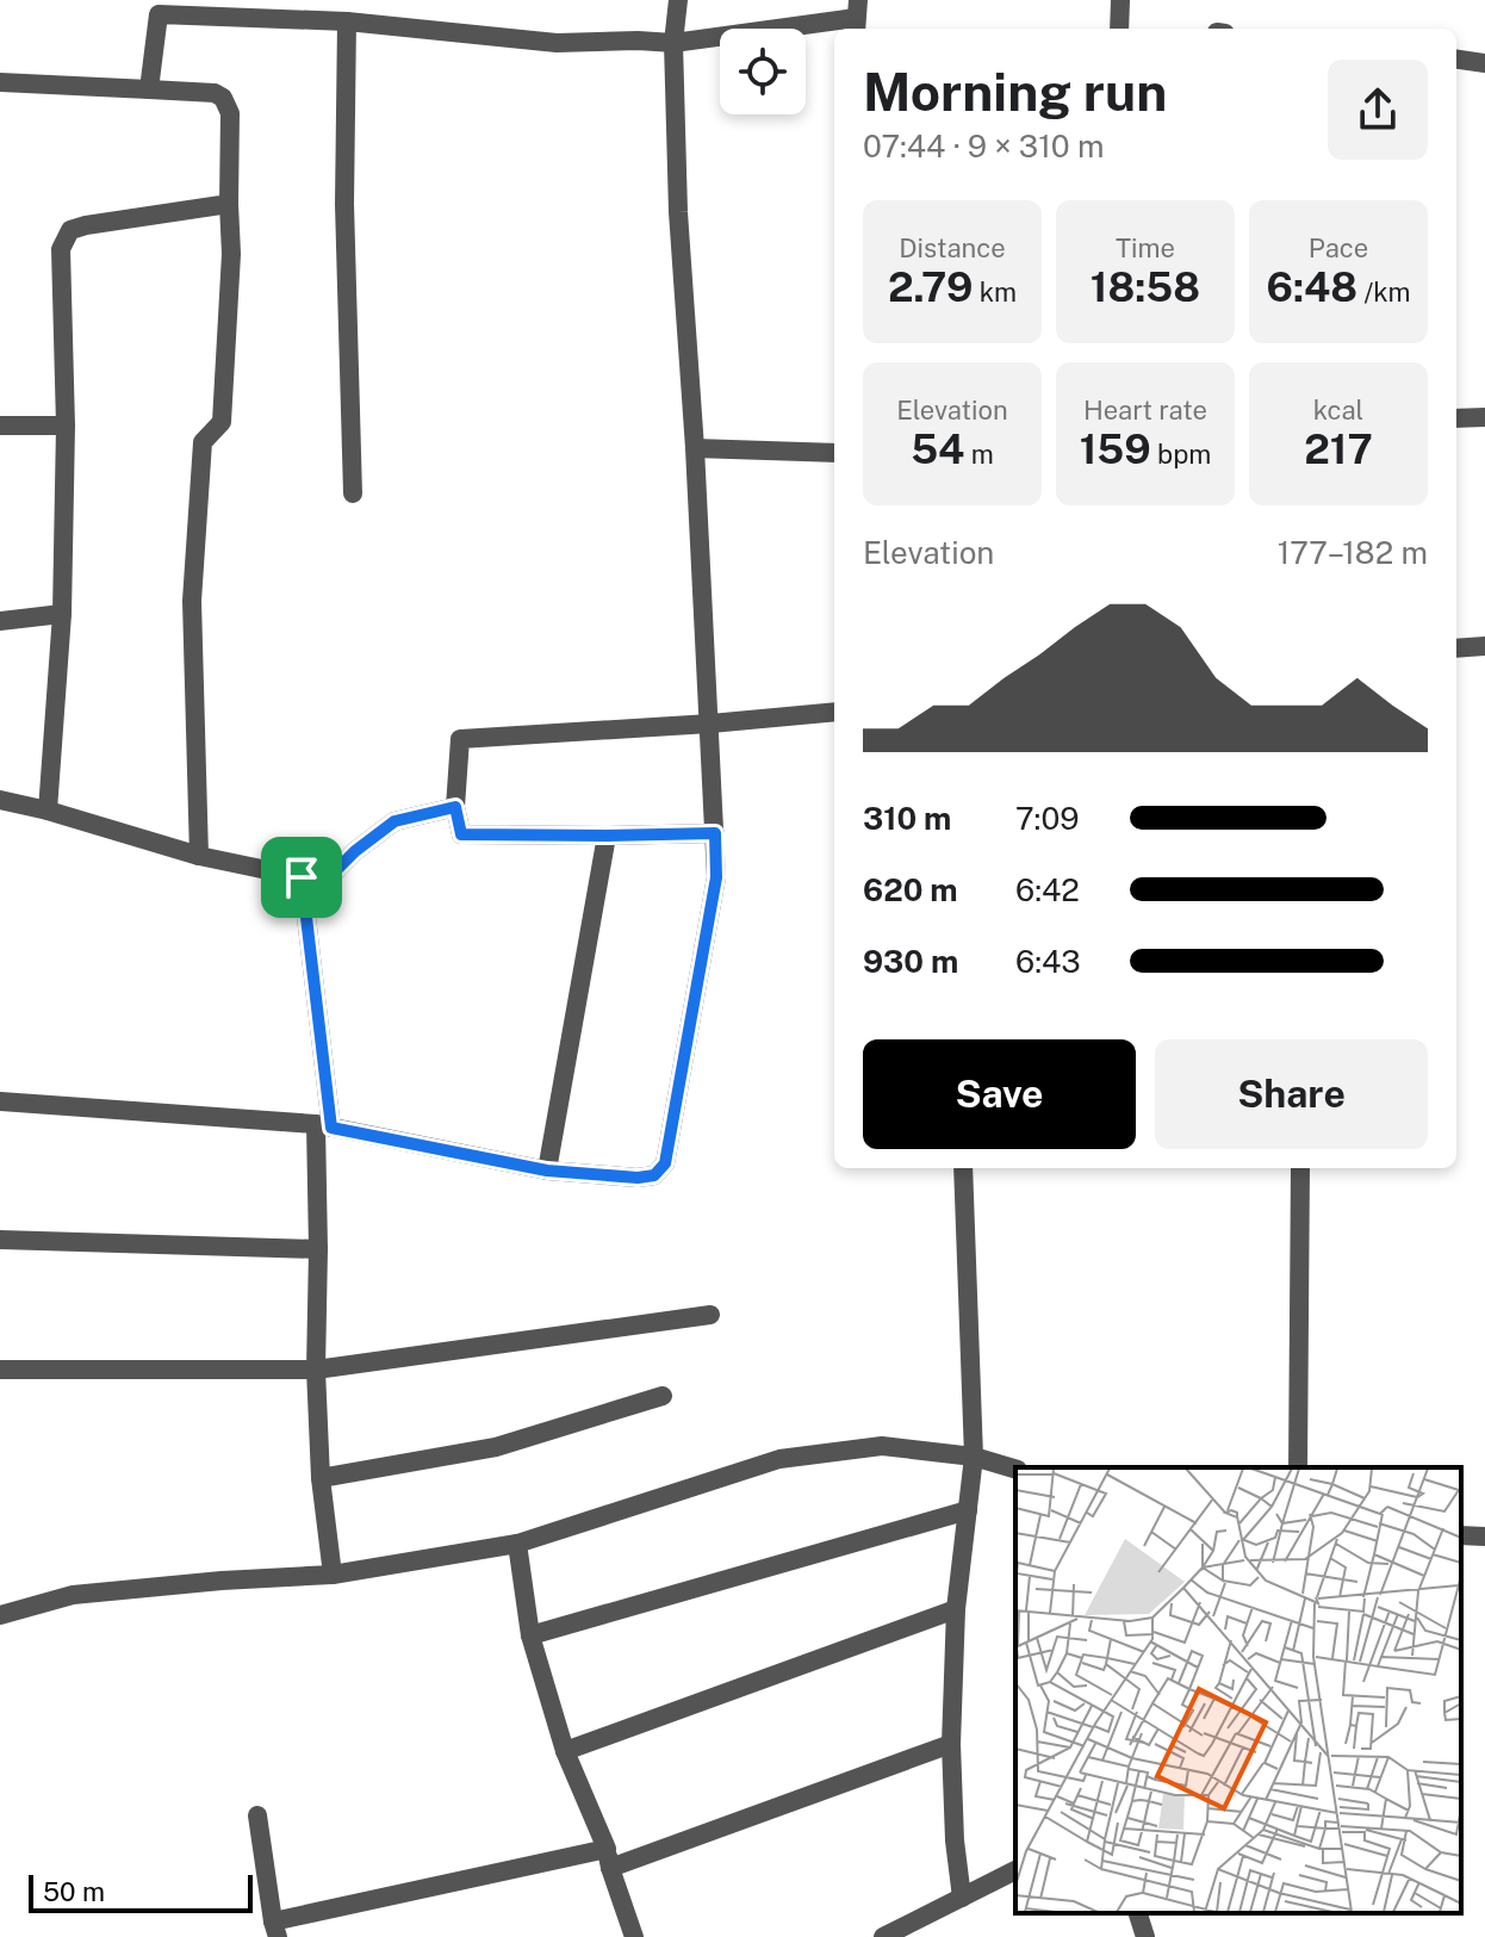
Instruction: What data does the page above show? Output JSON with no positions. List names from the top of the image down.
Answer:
{
  "scale_bar": "50 m",
  "page": {
    "heading": ["Morning run", "07:44 · 9 × 310 m"],
    "stats": [
      ["Distance", "2.79 km"],
      ["Time", "18:58"],
      ["Pace", "6:48 /km"],
      ["Elevation", "54 m"],
      ["Heart rate", "159 bpm"],
      ["kcal", "217"]
    ],
    "chart": ["Elevation", "177–182 m"],
    "list": [
      {
        "name": "310 m",
        "note": "7:09"
      },
      {
        "name": "620 m",
        "note": "6:42"
      },
      {
        "name": "930 m",
        "note": "6:43"
      }
    ],
    "buttons": ["Save", "Share"],
    "scale": "50 m"
  }
}
